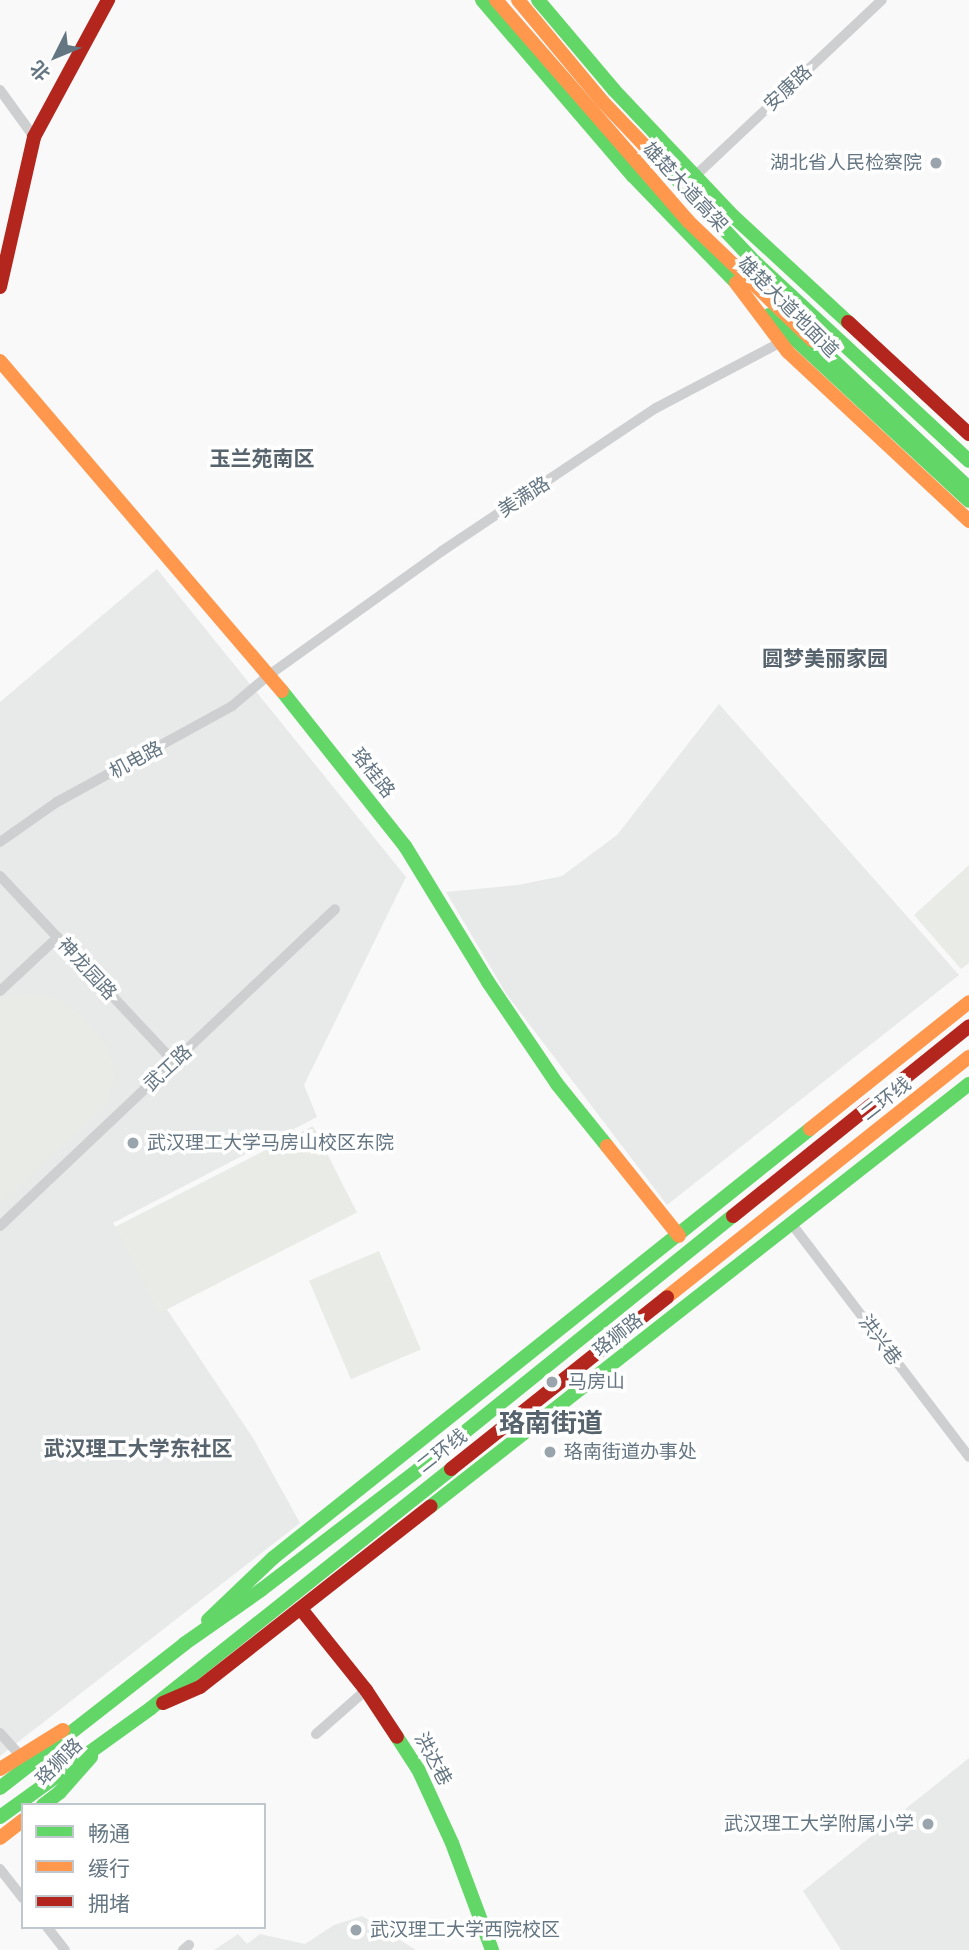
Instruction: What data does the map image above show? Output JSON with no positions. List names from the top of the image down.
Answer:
{
  "streets": {
    "main road": [
      "雄楚大道高架",
      "雄楚大道地面道",
      "珞桂路",
      "二环线",
      "珞狮路",
      "洪达巷"
    ],
    "street": [
      "安康路",
      "美满路",
      "机电路",
      "神龙园路",
      "武工路",
      "洪兴巷"
    ]
  },
  "crossings": [
    ["安康路", "雄楚大道地面道"],
    ["雄楚大道地面道", "美满路"],
    ["美满路", "机电路"],
    ["美满路", "珞桂路"],
    ["机电路", "珞桂路"],
    ["珞桂路", "珞狮路"],
    ["神龙园路", "武工路"],
    ["二环线", "珞狮路"],
    ["珞狮路", "洪兴巷"],
    ["珞狮路", "洪达巷"]
  ],
  "districts": [
    "玉兰苑南区",
    "圆梦美丽家园",
    "珞南街道",
    "武汉理工大学东社区"
  ],
  "places": [
    "湖北省人民检察院",
    "武汉理工大学马房山校区东院",
    "马房山",
    "珞南街道办事处",
    "武汉理工大学附属小学",
    "武汉理工大学西院校区"
  ],
  "legend": ["畅通", "缓行", "拥堵"],
  "north": "bottom left"
}
